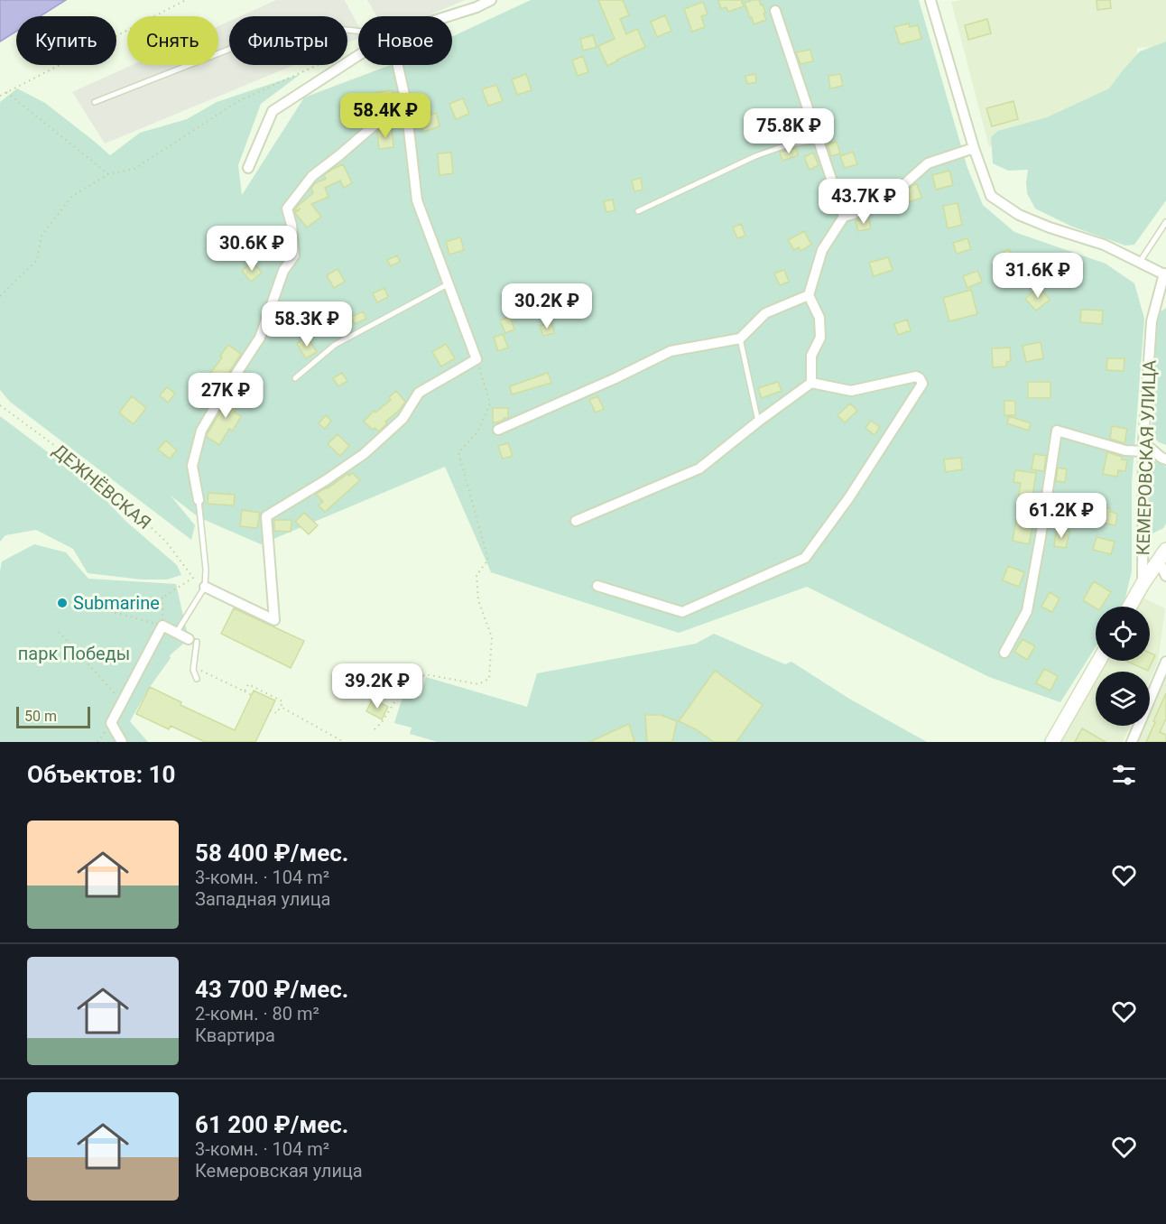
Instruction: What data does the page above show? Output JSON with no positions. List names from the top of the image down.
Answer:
{
  "streets": {
    "main road": ["КЕМЕРОВСКАЯ УЛИЦА"],
    "path": ["ДЕЖНЁВСКАЯ"]
  },
  "parks": ["парк Победы"],
  "places": ["Submarine"],
  "scale_bar": "50 m",
  "page": {
    "chip": [
      "Купить",
      "Снять",
      "Фильтры",
      "Новое"
    ],
    "price": [
      "58.4K ₽",
      "75.8K ₽",
      "43.7K ₽",
      "30.6K ₽",
      "31.6K ₽",
      "30.2K ₽",
      "58.3K ₽",
      "27K ₽",
      "61.2K ₽",
      "39.2K ₽"
    ],
    "scale": "50 m",
    "heading": "Объектов: 10",
    "list": [
      {
        "name": "58 400 ₽/мес.",
        "note": "3-комн. · 104 m² · Западная улица"
      },
      {
        "name": "43 700 ₽/мес.",
        "note": "2-комн. · 80 m² · Квартира"
      },
      {
        "name": "61 200 ₽/мес.",
        "note": "3-комн. · 104 m² · Кемеровская улица"
      }
    ]
  }
}
